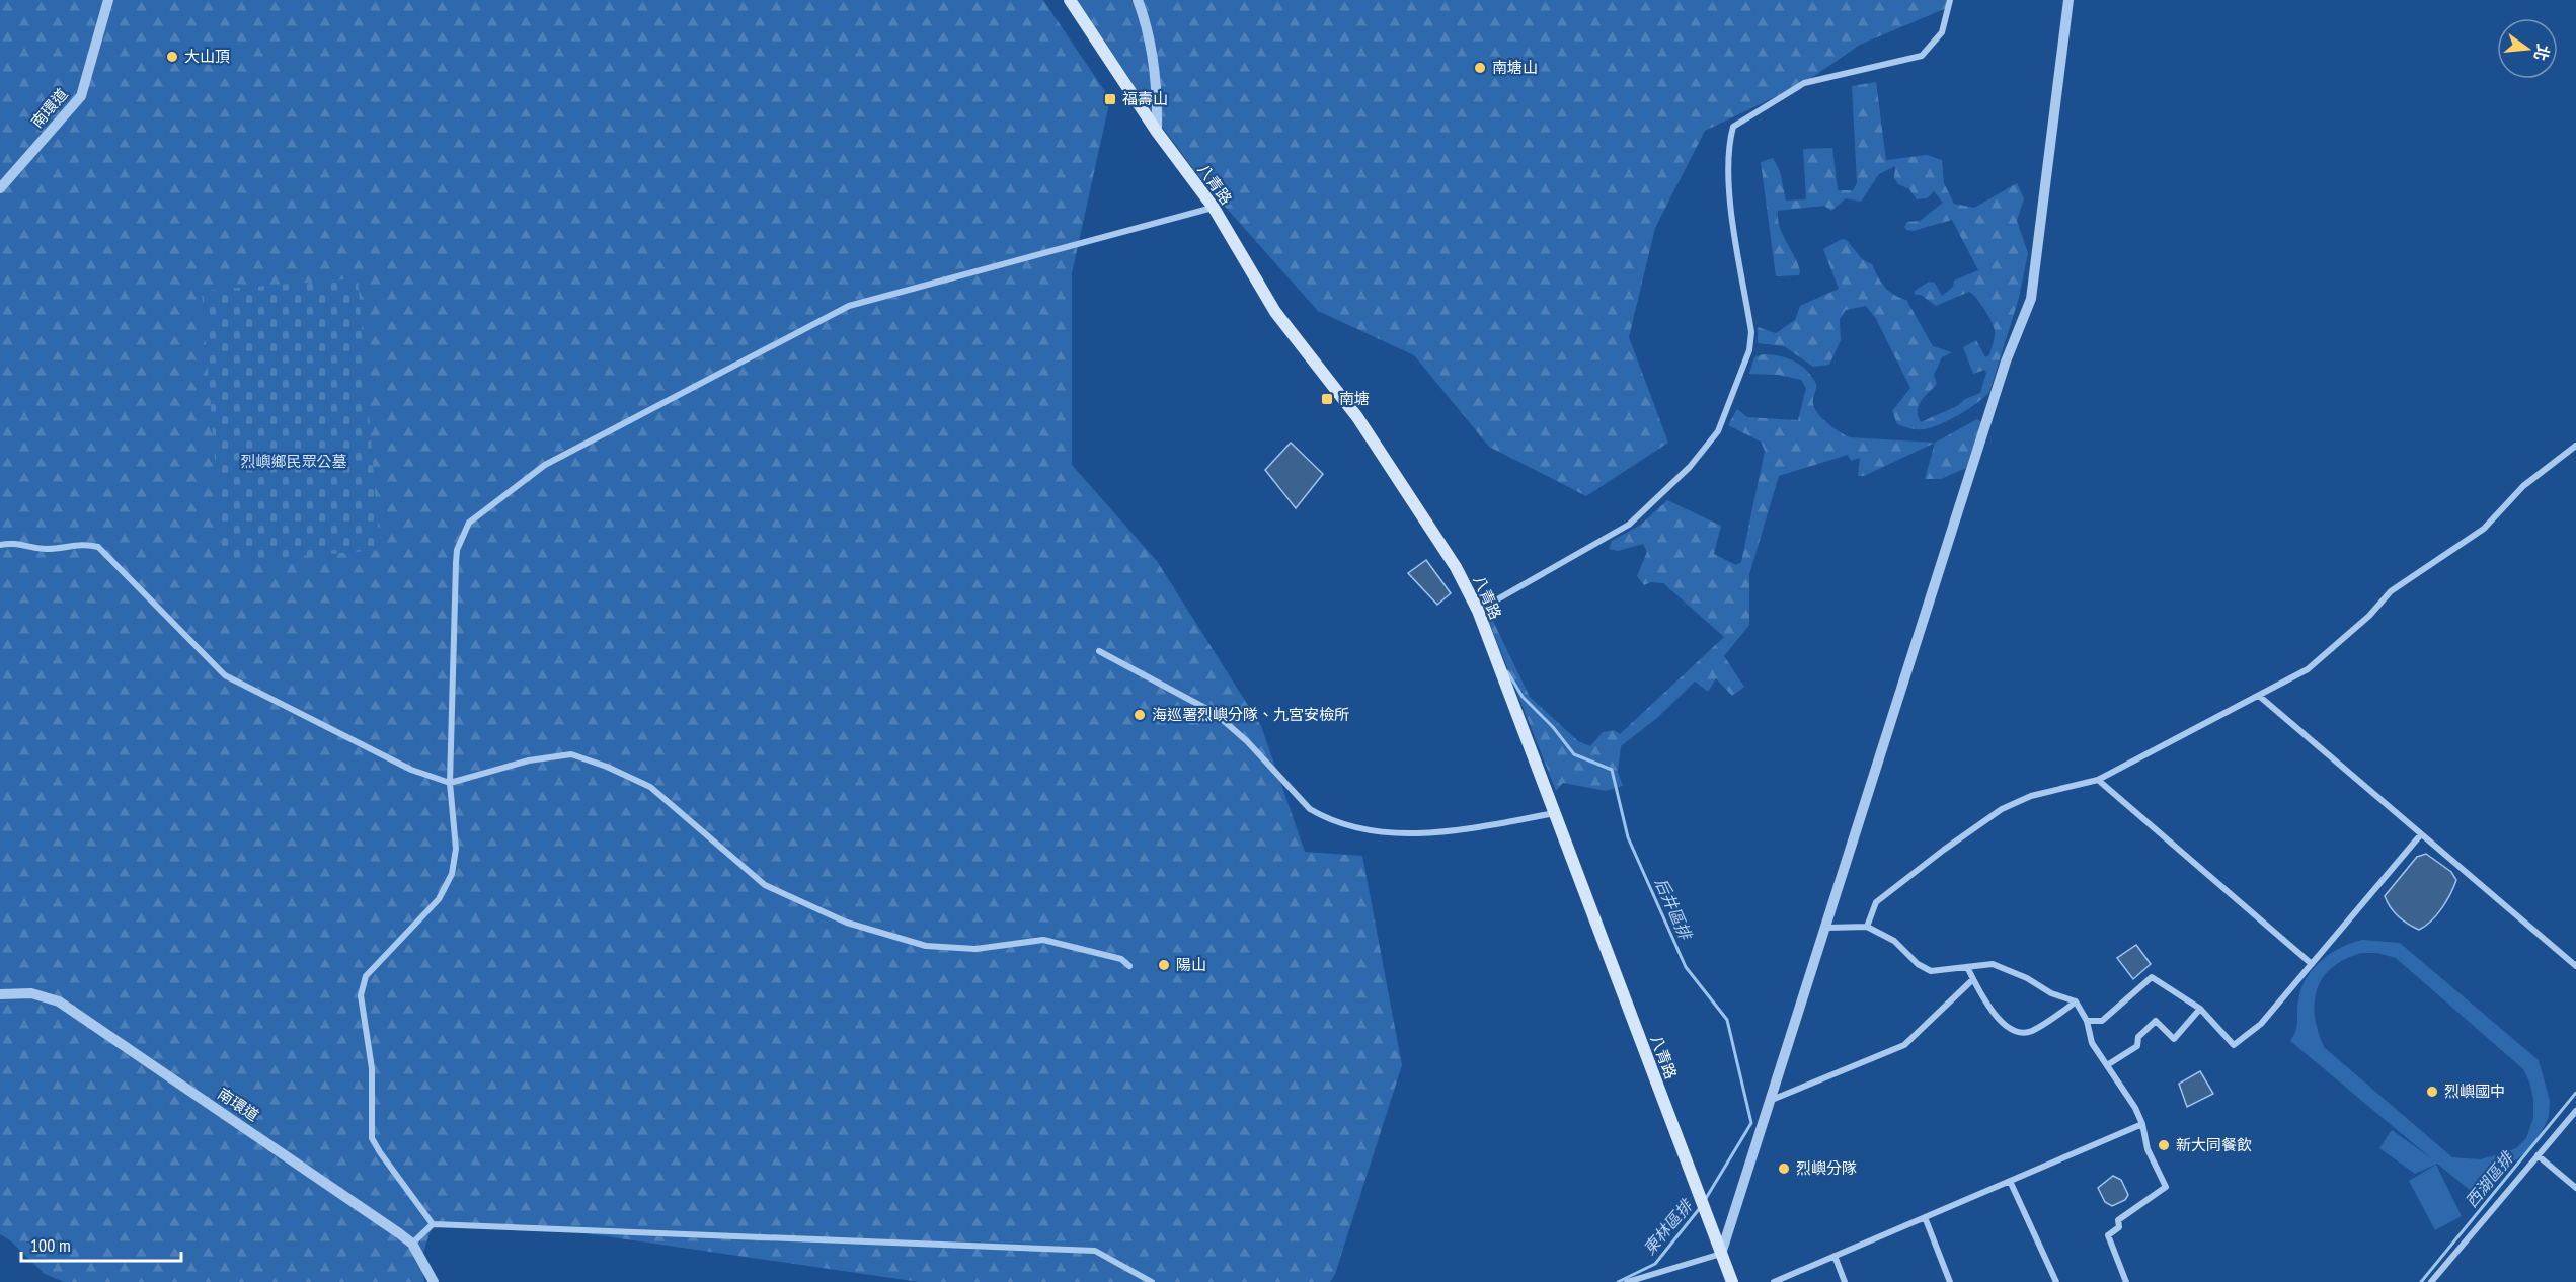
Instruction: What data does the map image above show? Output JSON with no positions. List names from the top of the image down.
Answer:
{
  "streets": {
    "main road": ["八青路"],
    "street": ["南環道"]
  },
  "water": ["后井區排", "西湖區排", "東林區排"],
  "parks": ["烈嶼鄉民眾公墓"],
  "places": {
    "other": [
      "大山頂",
      "南塘山",
      "海巡署烈嶼分隊、九宮安檢所",
      "陽山",
      "烈嶼國中",
      "新大同餐飲",
      "烈嶼分隊"
    ],
    "transit": ["福壽山", "南塘"]
  },
  "scale_bar": "100 m",
  "north": "right"
}
